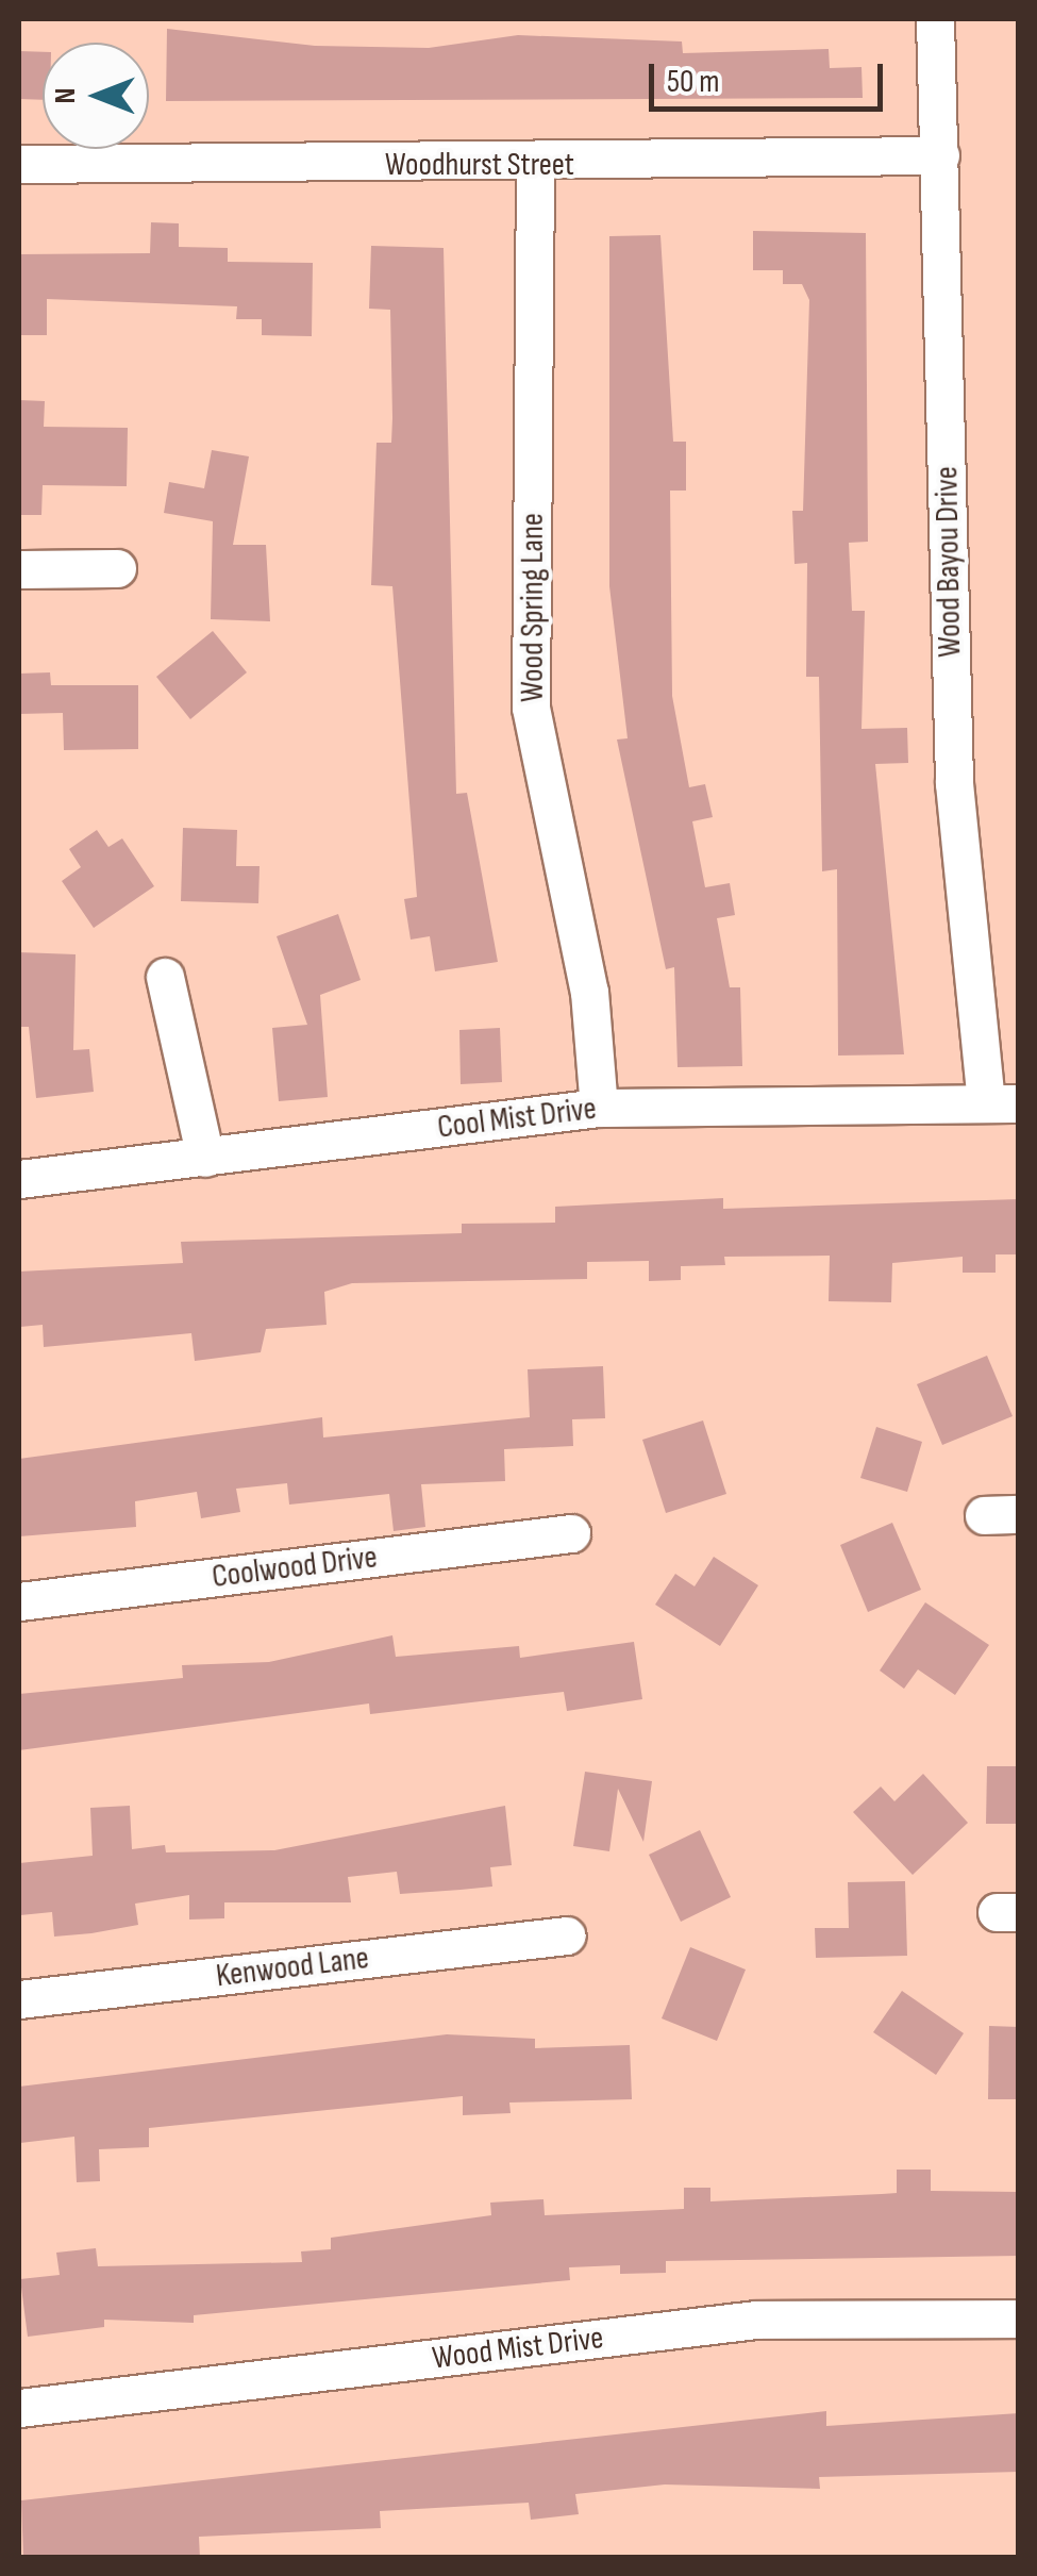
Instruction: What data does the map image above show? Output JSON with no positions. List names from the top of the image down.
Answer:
{
  "streets": {
    "street": [
      "Woodhurst Street",
      "Wood Bayou Drive",
      "Wood Spring Lane",
      "Cool Mist Drive",
      "Coolwood Drive",
      "Kenwood Lane",
      "Wood Mist Drive"
    ]
  },
  "crossings": [
    ["Woodhurst Street", "Wood Bayou Drive"],
    ["Woodhurst Street", "Wood Spring Lane"],
    ["Wood Bayou Drive", "Cool Mist Drive"],
    ["Wood Spring Lane", "Cool Mist Drive"]
  ],
  "scale_bar": "50 m",
  "north": "left"
}
